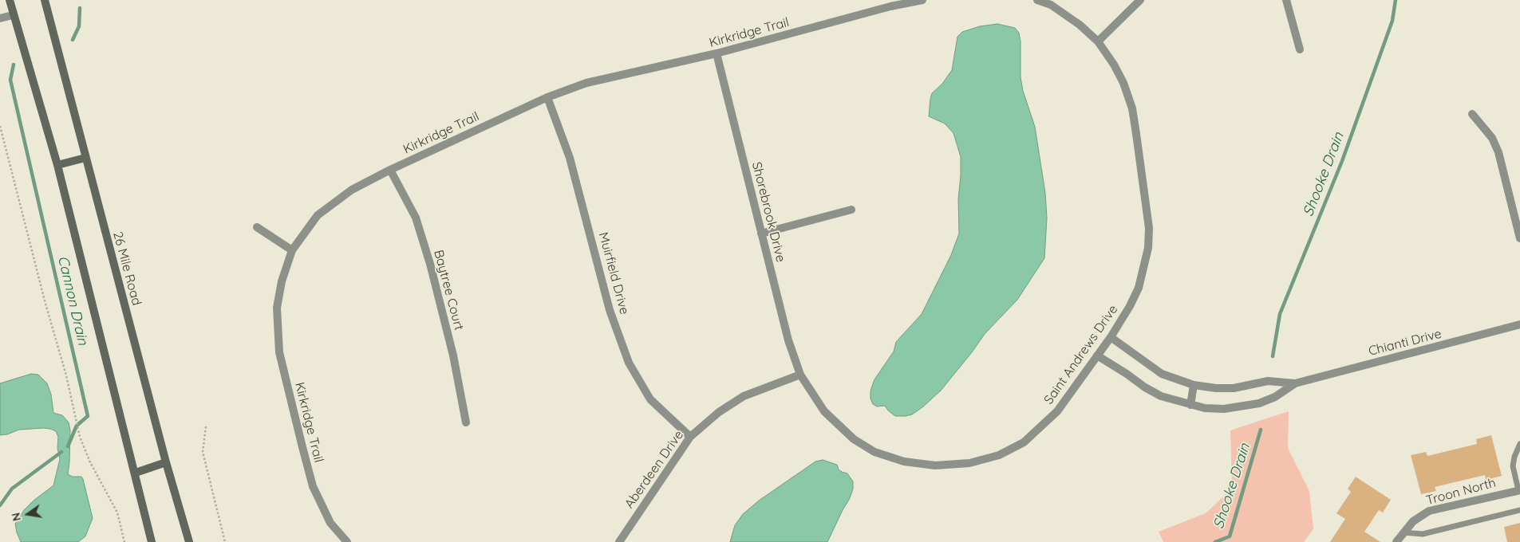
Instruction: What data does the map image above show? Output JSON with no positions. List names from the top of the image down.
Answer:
{
  "streets": {
    "main road": ["26 Mile Road"],
    "street": [
      "Kirkridge Trail",
      "Shorebrook Drive",
      "Muirfield Drive",
      "Baytree Court",
      "Chianti Drive",
      "Saint Andrews Drive",
      "Aberdeen Drive",
      "Troon North"
    ]
  },
  "crossings": [
    ["Kirkridge Trail", "Shorebrook Drive"],
    ["Kirkridge Trail", "Muirfield Drive"],
    ["Kirkridge Trail", "Baytree Court"],
    ["Shorebrook Drive", "Saint Andrews Drive"],
    ["Shorebrook Drive", "Aberdeen Drive"],
    ["Muirfield Drive", "Aberdeen Drive"],
    ["Chianti Drive", "Saint Andrews Drive"],
    ["Saint Andrews Drive", "Aberdeen Drive"]
  ],
  "water": ["Shooke Drain", "Cannon Drain"],
  "north": "left"
}
